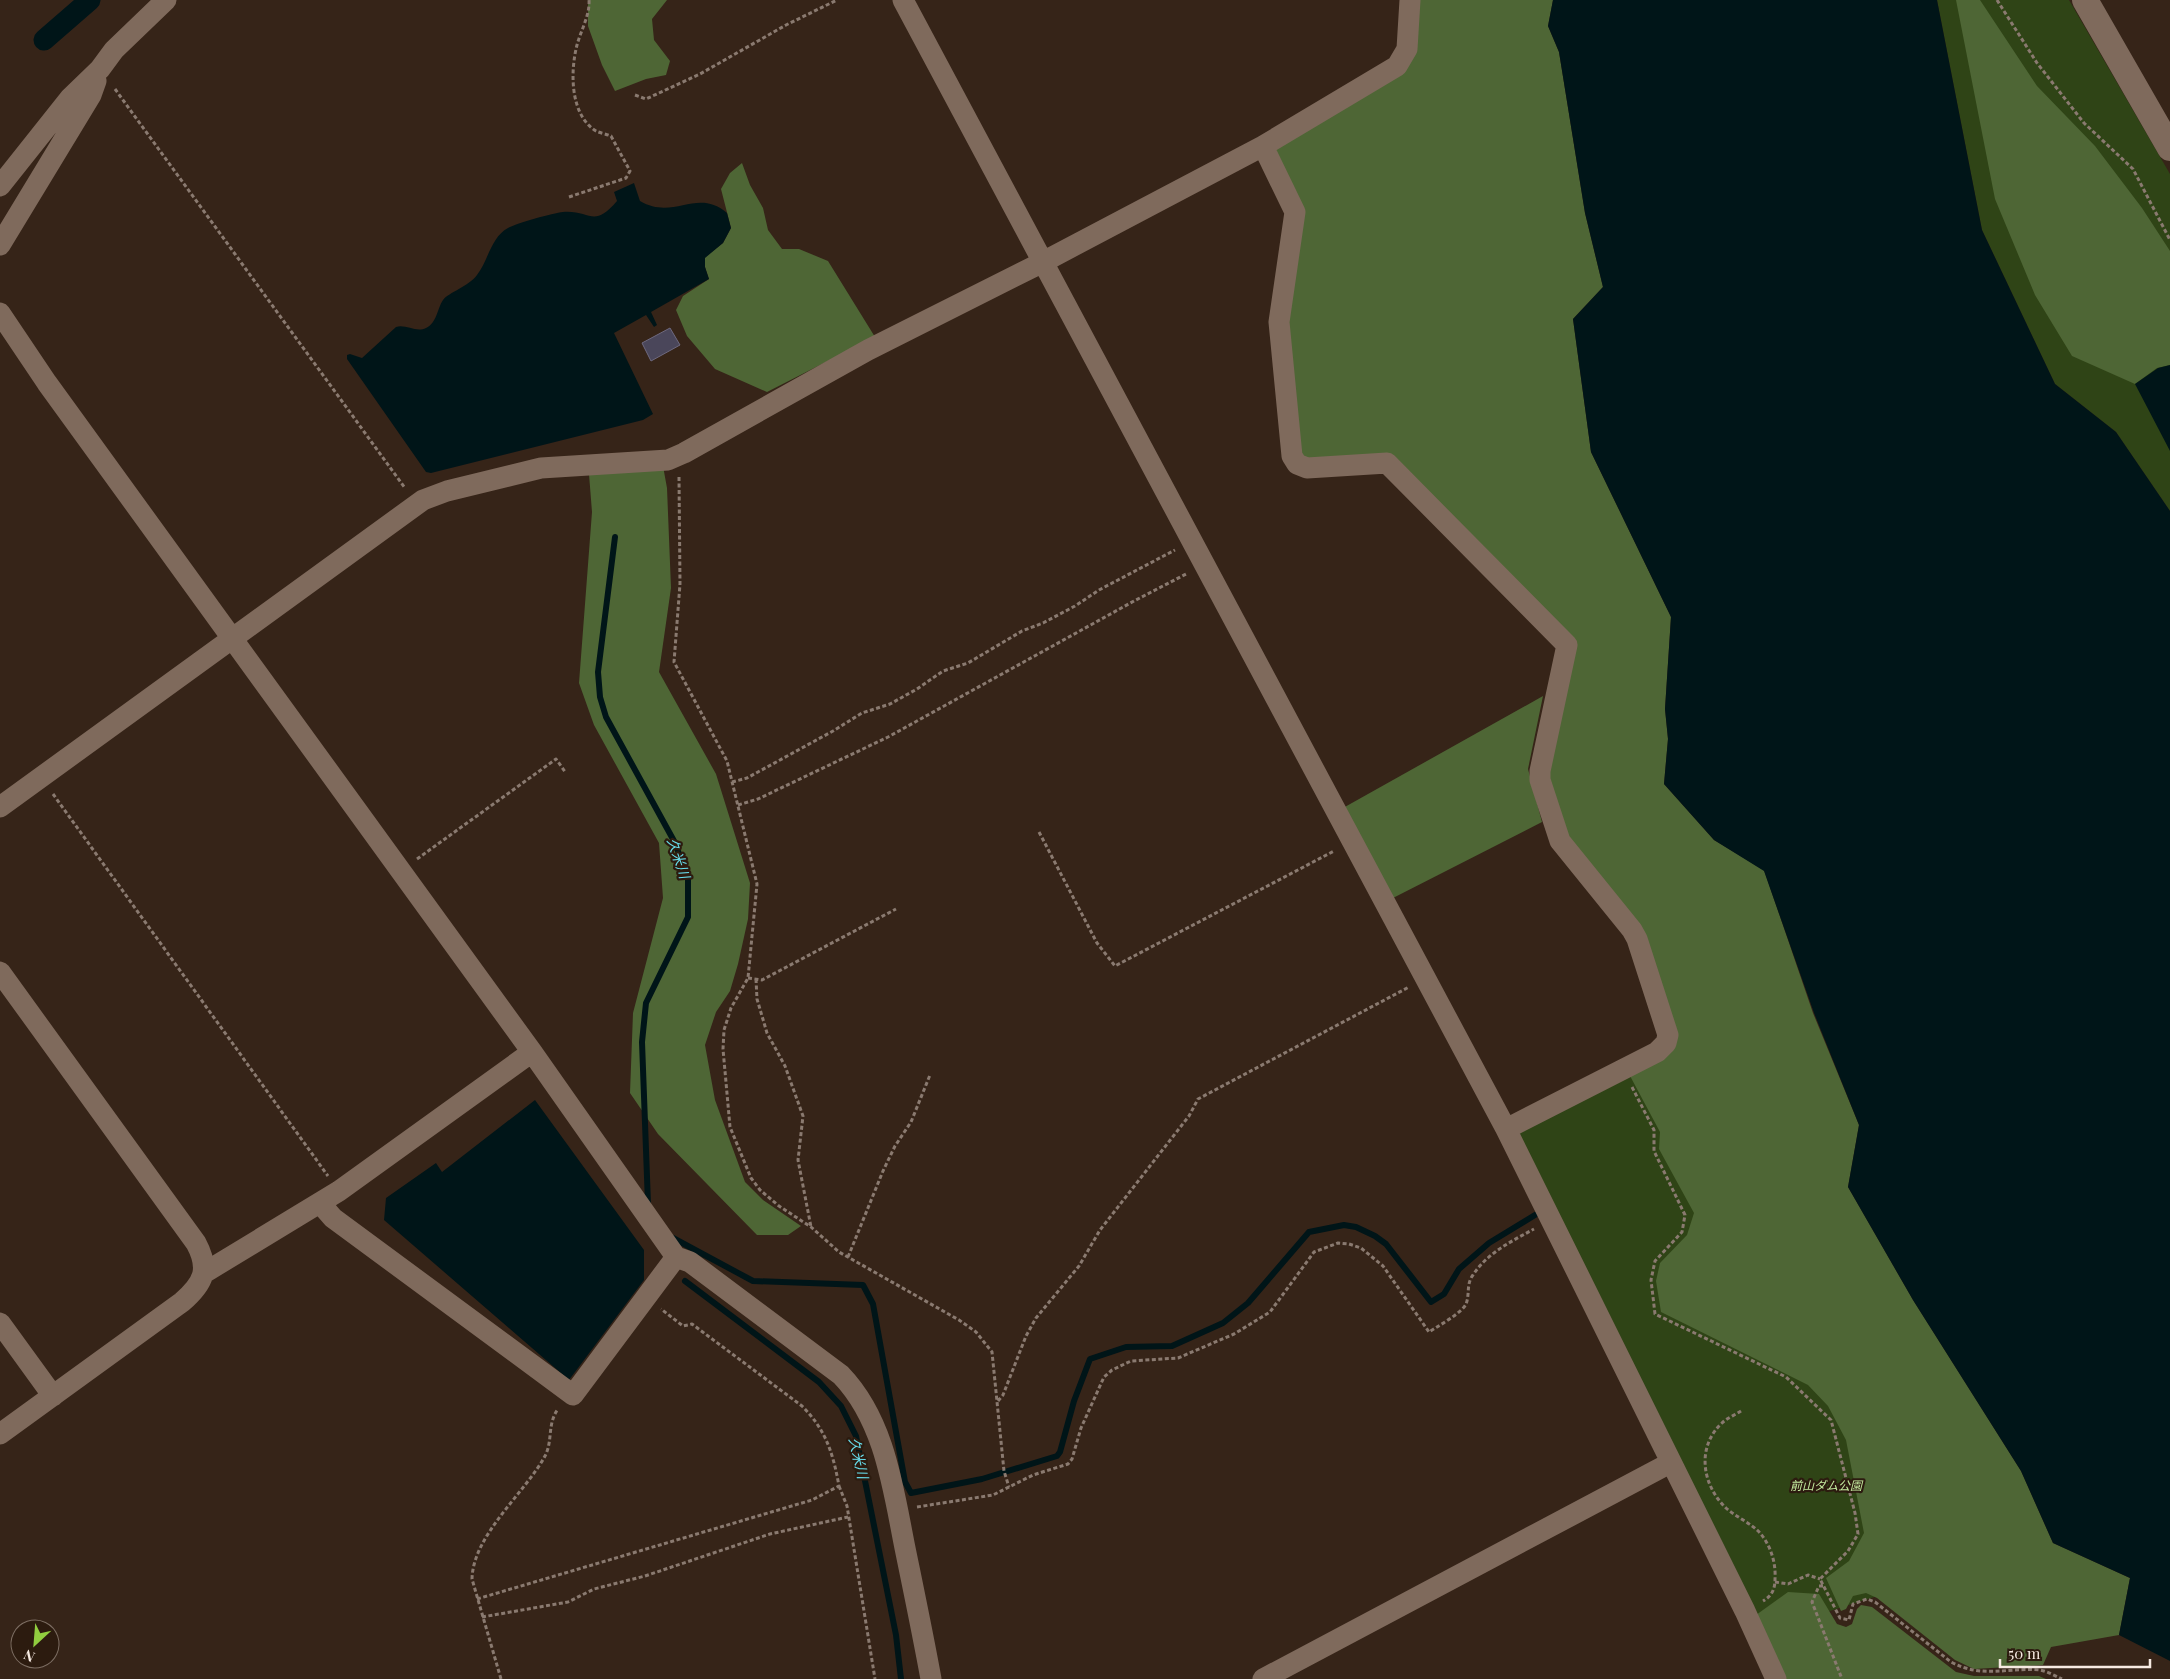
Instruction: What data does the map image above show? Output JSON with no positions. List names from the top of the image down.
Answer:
{
  "water": ["久米川"],
  "parks": ["前山ダム公園"],
  "scale_bar": "50 m",
  "north": "bottom left"
}
